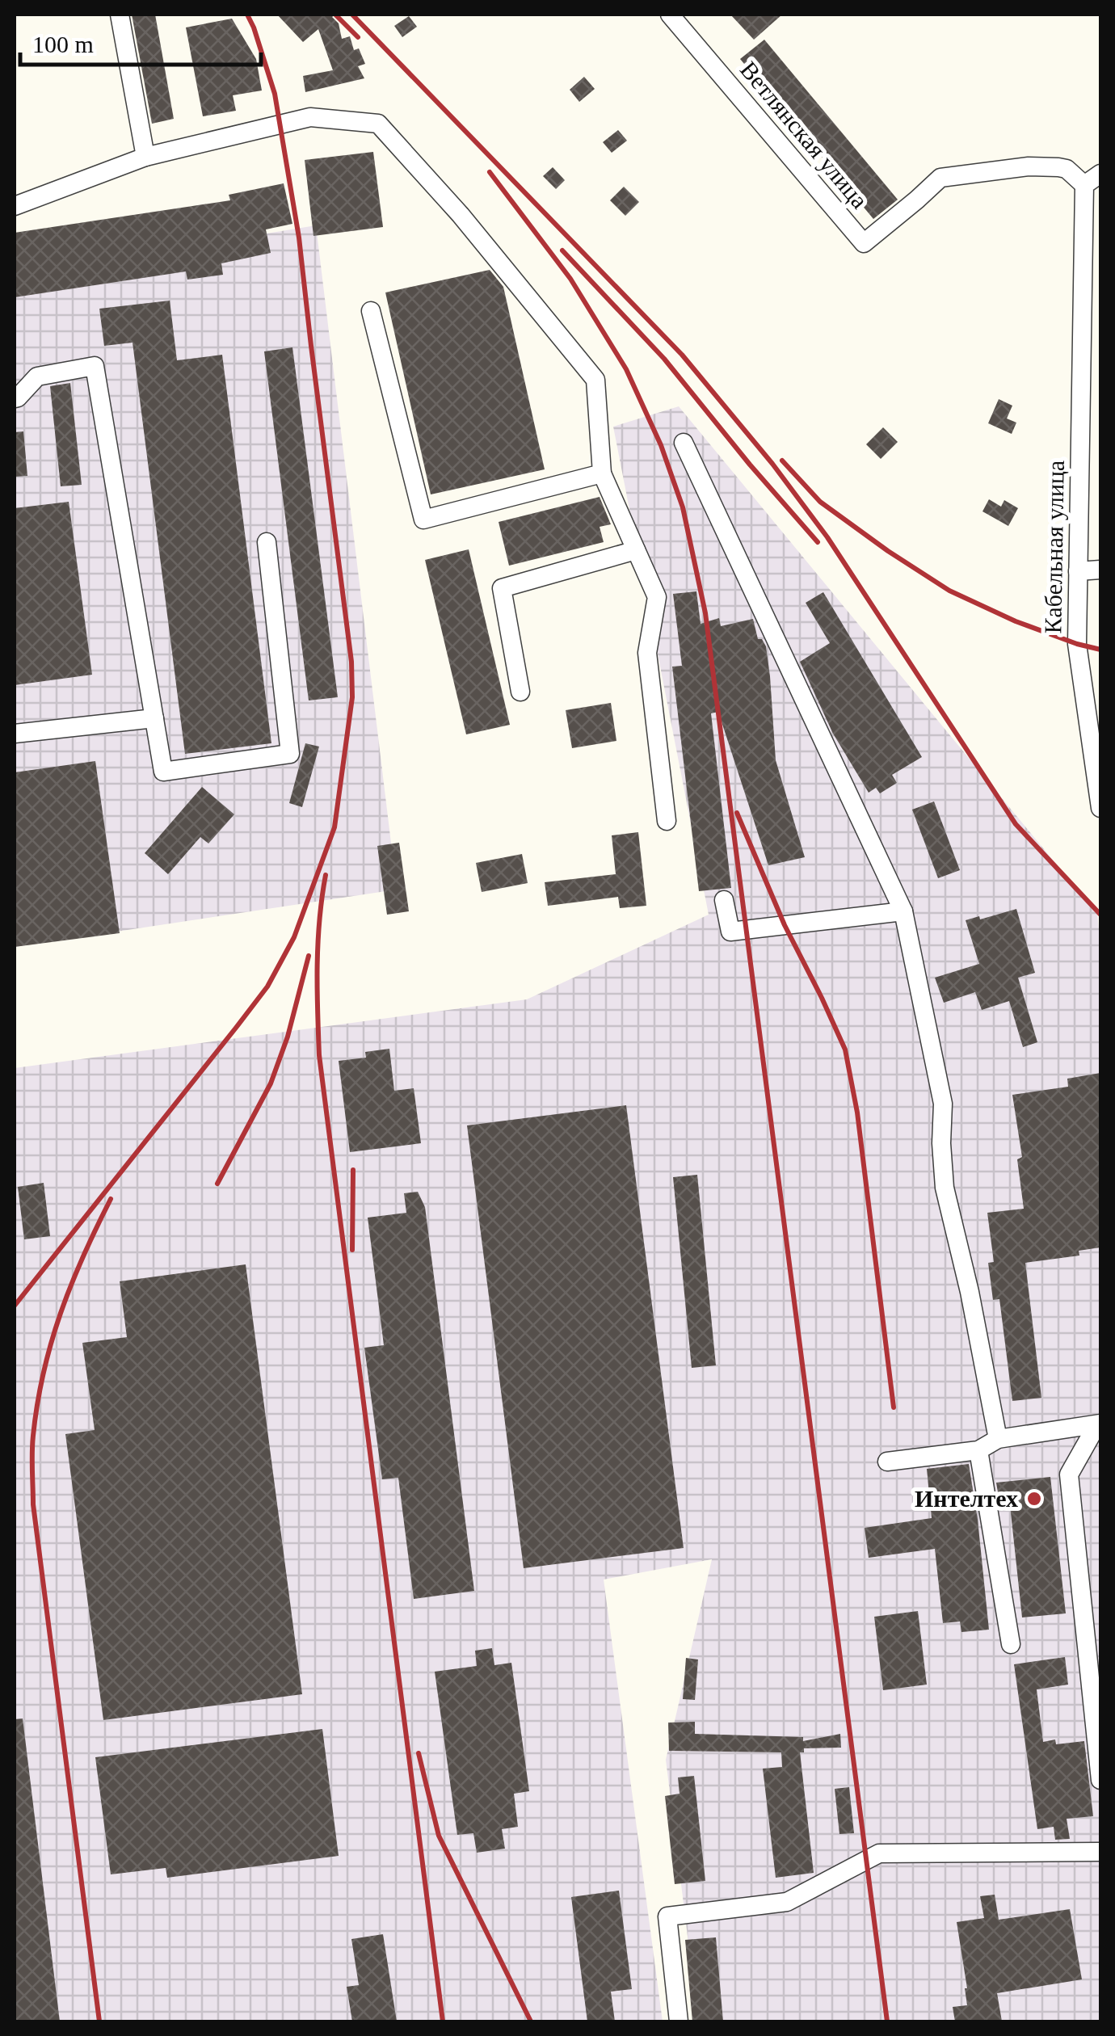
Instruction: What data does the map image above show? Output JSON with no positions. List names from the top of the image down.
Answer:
{
  "streets": {
    "street": ["Ветлянская улица", "Кабельная улица"]
  },
  "crossings": [
    ["Ветлянская улица", "Кабельная улица"]
  ],
  "places": ["Интелтех"],
  "scale_bar": "100 m"
}
